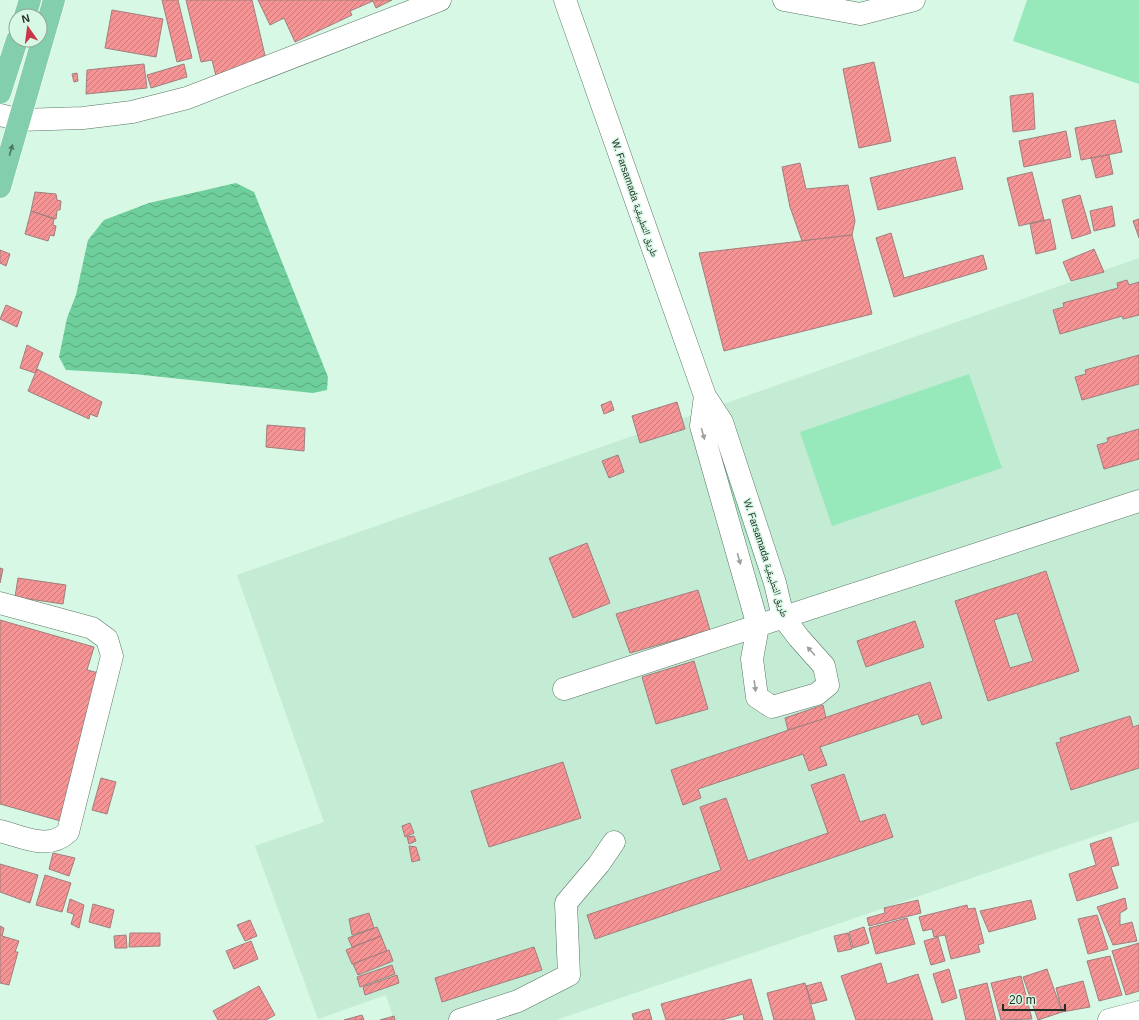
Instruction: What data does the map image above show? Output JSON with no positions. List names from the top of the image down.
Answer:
{
  "streets": {
    "street": ["W. Farsamada طريق التطبيقية"]
  },
  "scale_bar": "20 m",
  "north": "top"
}
